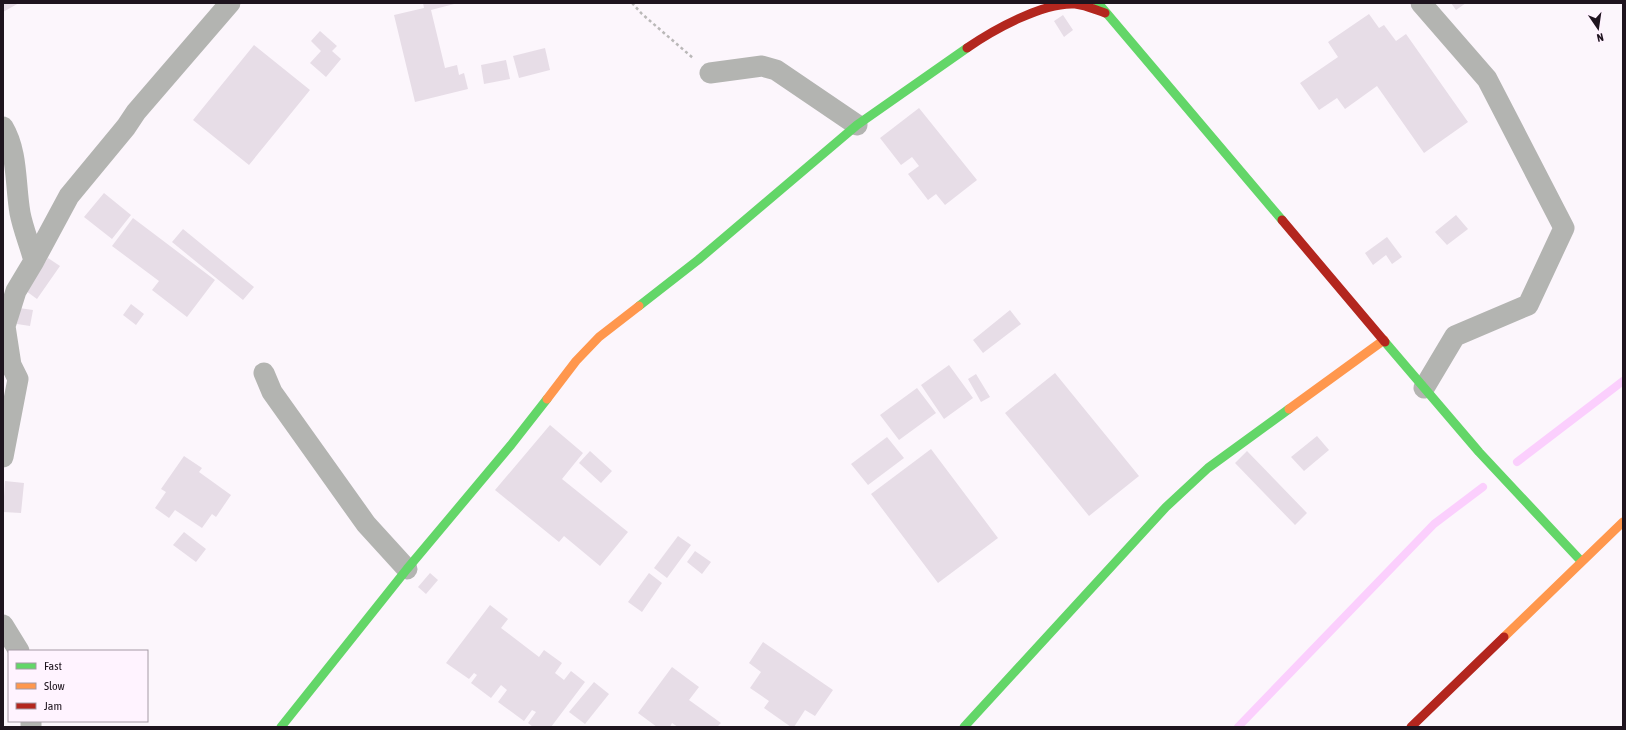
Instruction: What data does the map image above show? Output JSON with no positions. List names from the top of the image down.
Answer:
{
  "legend": ["Fast", "Slow", "Jam"],
  "north": "bottom"
}
